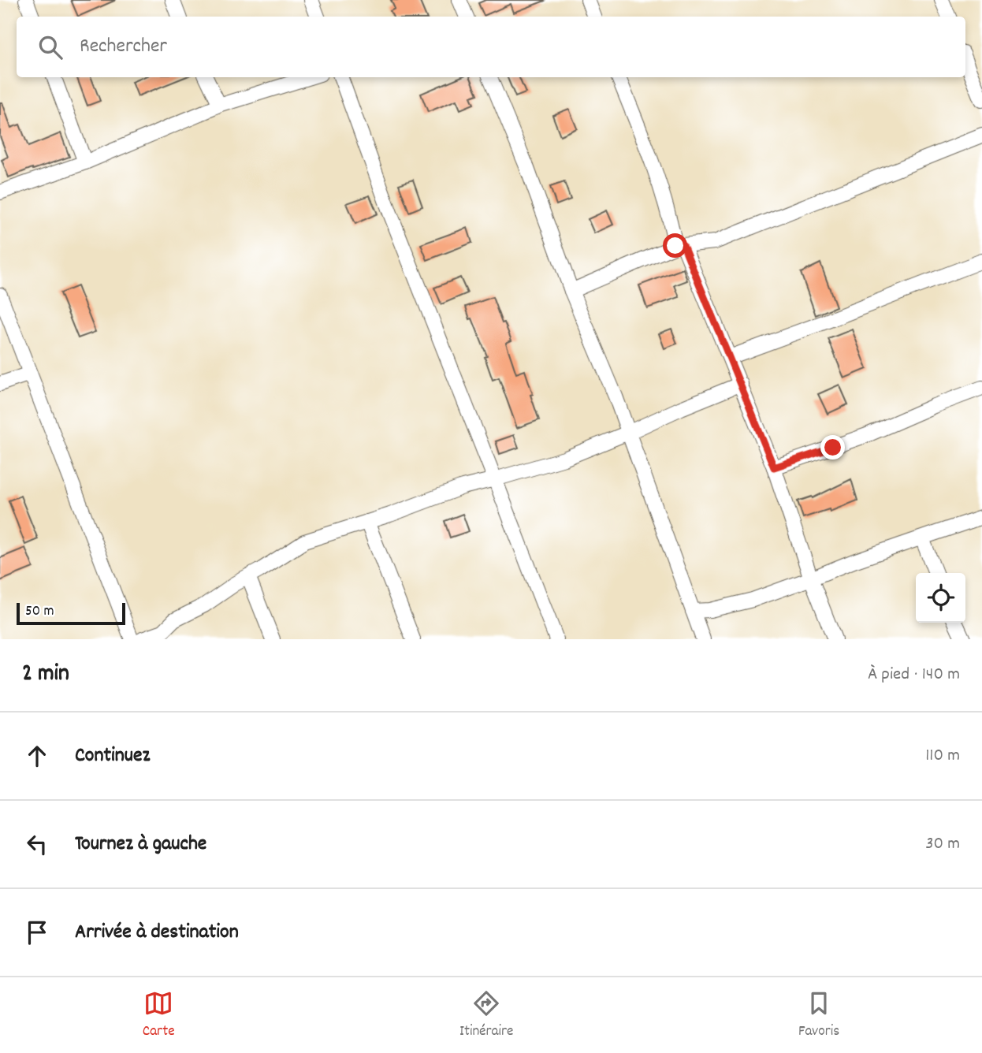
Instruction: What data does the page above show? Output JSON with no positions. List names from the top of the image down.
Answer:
{
  "scale_bar": "50 m",
  "page": {
    "search": "Rechercher",
    "scale": "50 m",
    "heading": ["2 min", "À pied · 140 m"],
    "list": [
      ["Continuez", "110 m"],
      ["Tournez à gauche", "30 m"],
      "Arrivée à destination"
    ],
    "nav": ["Carte", "Itinéraire", "Favoris"]
  }
}
